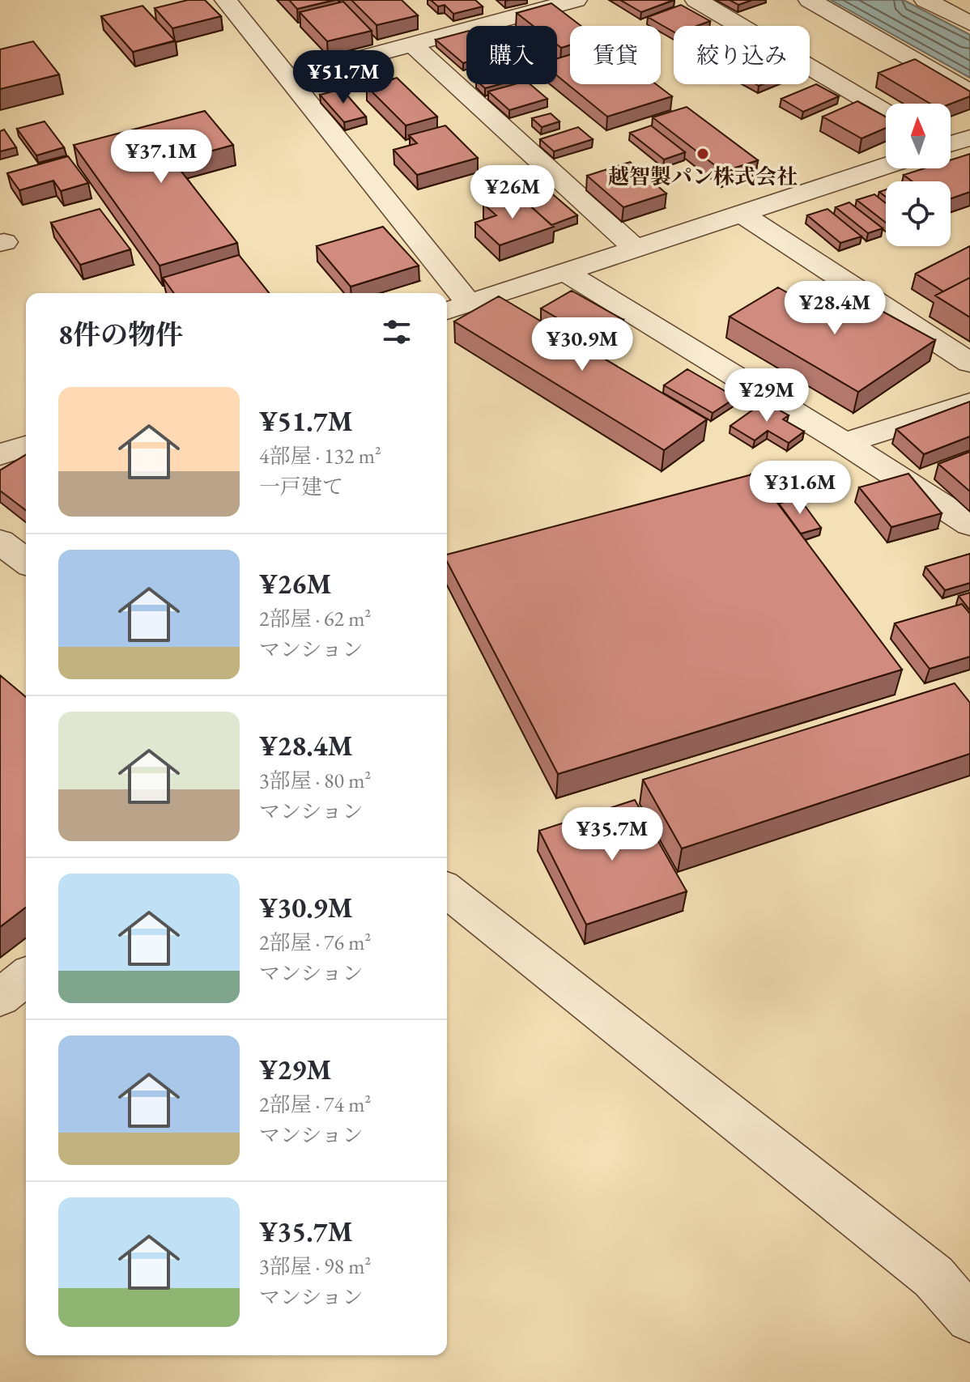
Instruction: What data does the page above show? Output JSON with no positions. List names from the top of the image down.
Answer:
{
  "places": ["越智製パン株式会社"],
  "north": "top",
  "page": {
    "chip": ["購入", "賃貸", "絞り込み"],
    "price": [
      "¥51.7M",
      "¥37.1M",
      "¥26M",
      "¥28.4M",
      "¥30.9M",
      "¥29M",
      "¥31.6M",
      "¥35.7M"
    ],
    "heading": "8件の物件",
    "list": [
      {
        "name": "¥51.7M",
        "note": "4部屋 · 132 m² · 一戸建て"
      },
      {
        "name": "¥26M",
        "note": "2部屋 · 62 m² · マンション"
      },
      {
        "name": "¥28.4M",
        "note": "3部屋 · 80 m² · マンション"
      },
      {
        "name": "¥30.9M",
        "note": "2部屋 · 76 m² · マンション"
      },
      {
        "name": "¥29M",
        "note": "2部屋 · 74 m² · マンション"
      },
      {
        "name": "¥35.7M",
        "note": "3部屋 · 98 m² · マンション"
      }
    ]
  }
}
